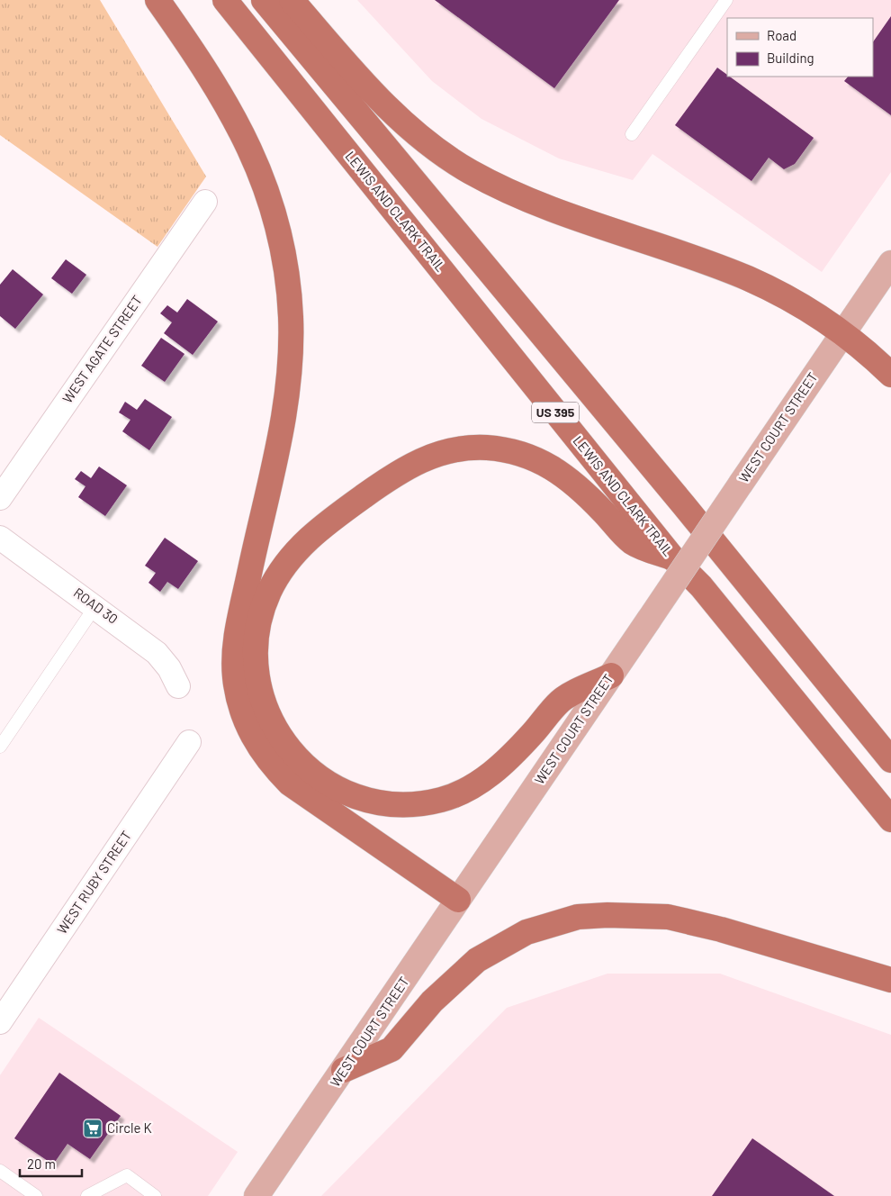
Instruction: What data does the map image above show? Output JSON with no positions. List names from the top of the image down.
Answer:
{
  "streets": {
    "highway": ["LEWIS AND CLARK TRAIL", "US 395"],
    "main road": ["WEST COURT STREET"],
    "street": ["WEST AGATE STREET", "ROAD 30", "WEST RUBY STREET"]
  },
  "places": {
    "supermarket": ["Circle K"]
  },
  "legend": ["Road", "Building"],
  "scale_bar": "20 m"
}
